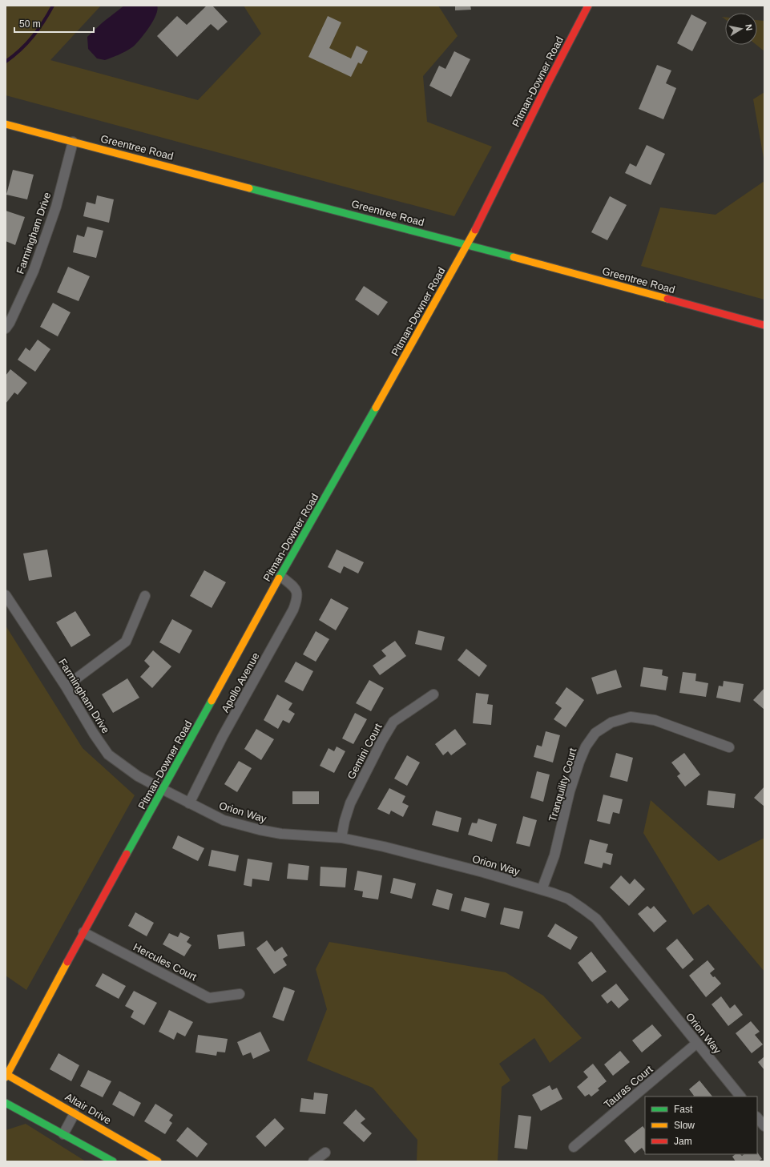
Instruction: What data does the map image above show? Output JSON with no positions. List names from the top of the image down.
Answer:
{
  "streets": {
    "street": [
      "Pitman-Downer Road",
      "Greentree Road",
      "Farmingham Drive",
      "Apollo Avenue",
      "Gemini Court",
      "Tranquility Court",
      "Orion Way",
      "Hercules Court",
      "Tauras Court",
      "Altair Drive"
    ]
  },
  "crossings": [
    ["Pitman-Downer Road", "Greentree Road"],
    ["Pitman-Downer Road", "Farmingham Drive"],
    ["Pitman-Downer Road", "Apollo Avenue"],
    ["Pitman-Downer Road", "Orion Way"],
    ["Pitman-Downer Road", "Hercules Court"],
    ["Pitman-Downer Road", "Altair Drive"],
    ["Greentree Road", "Farmingham Drive"],
    ["Farmingham Drive", "Orion Way"],
    ["Apollo Avenue", "Orion Way"],
    ["Gemini Court", "Orion Way"],
    ["Tranquility Court", "Orion Way"],
    ["Orion Way", "Tauras Court"]
  ],
  "legend": ["Fast", "Slow", "Jam"],
  "scale_bar": "50 m",
  "north": "right"
}
